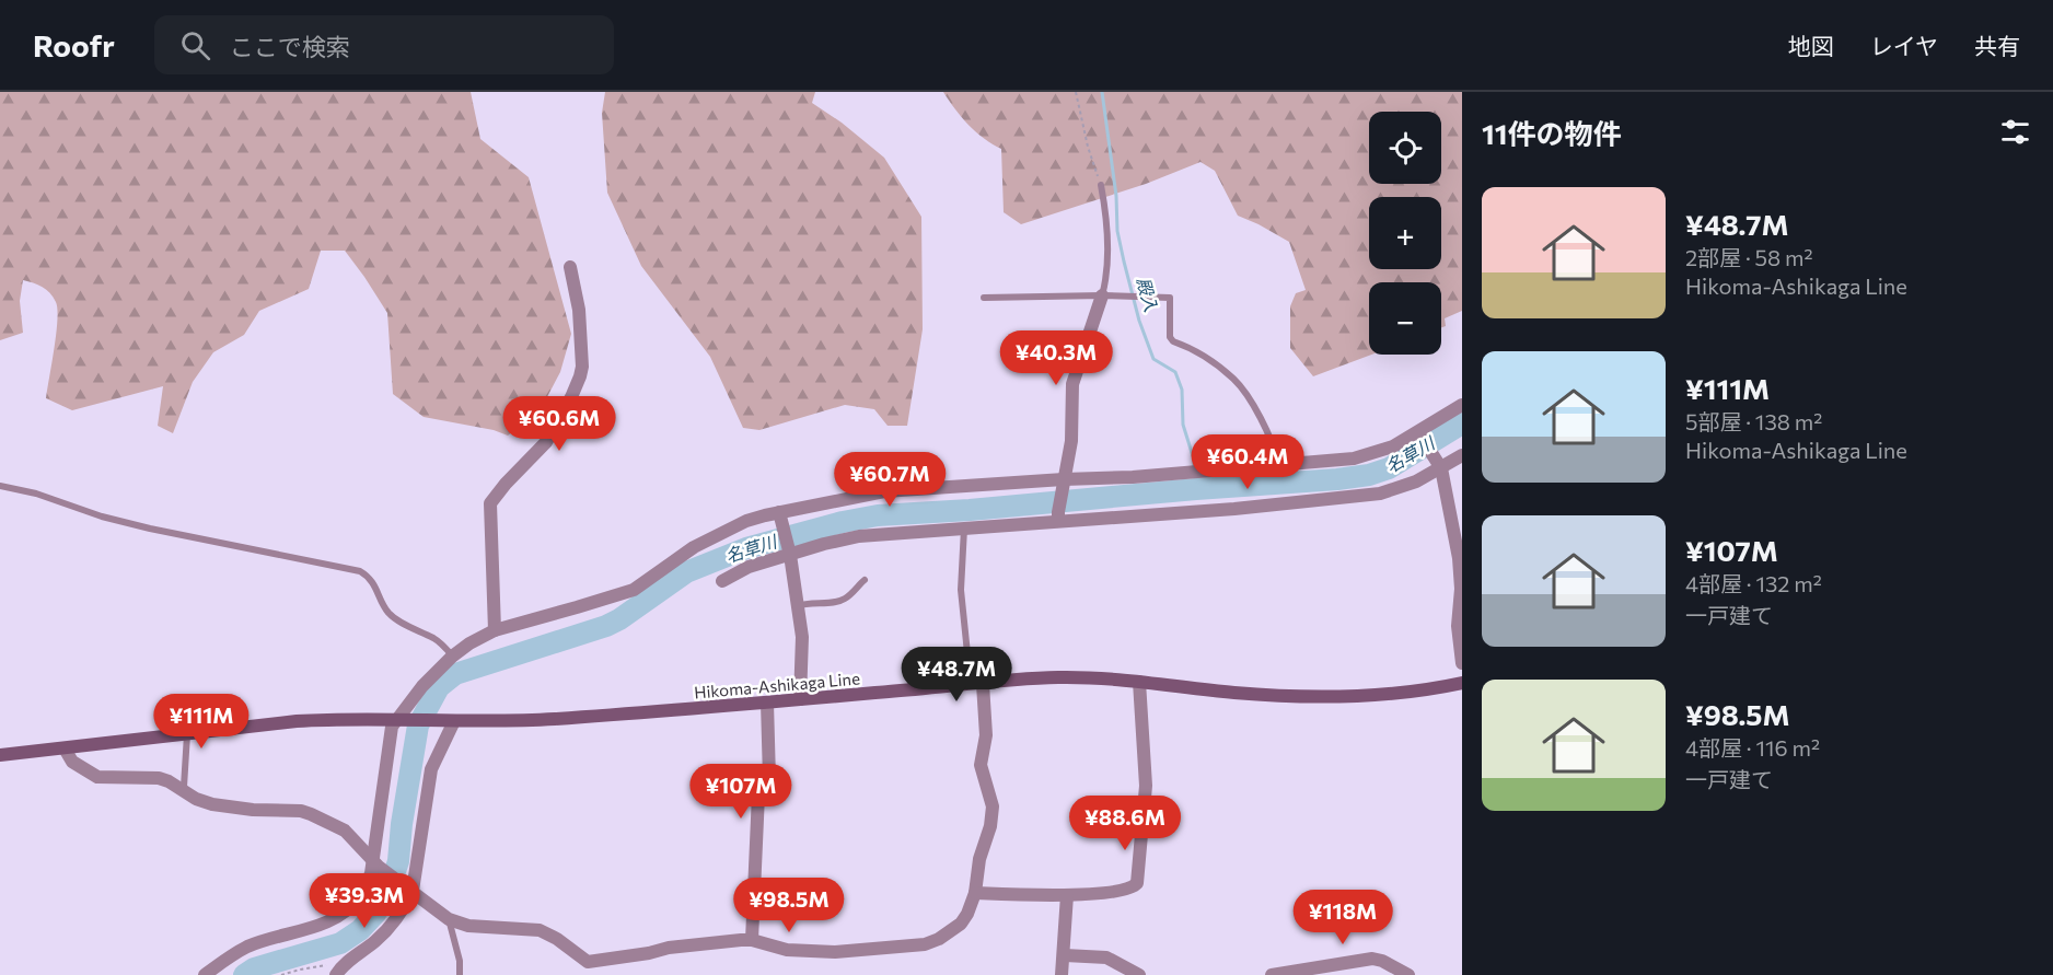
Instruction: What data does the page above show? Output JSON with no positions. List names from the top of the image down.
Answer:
{
  "streets": {
    "main road": ["Hikoma-Ashikaga Line"]
  },
  "water": ["殿入", "名草川"],
  "page": {
    "header": "Roofr",
    "search": "ここで検索",
    "nav": ["地図", "レイヤ", "共有"],
    "heading": "11件の物件",
    "map_buttons": ["+", "−"],
    "list": [
      {
        "name": "¥48.7M",
        "note": "2部屋 · 58 m² · Hikoma-Ashikaga Line"
      },
      {
        "name": "¥111M",
        "note": "5部屋 · 138 m² · Hikoma-Ashikaga Line"
      },
      {
        "name": "¥107M",
        "note": "4部屋 · 132 m² · 一戸建て"
      },
      {
        "name": "¥98.5M",
        "note": "4部屋 · 116 m² · 一戸建て"
      }
    ],
    "price": [
      "¥40.3M",
      "¥60.6M",
      "¥60.4M",
      "¥60.7M",
      "¥48.7M",
      "¥111M",
      "¥107M",
      "¥88.6M",
      "¥39.3M",
      "¥98.5M",
      "¥118M"
    ]
  }
}
